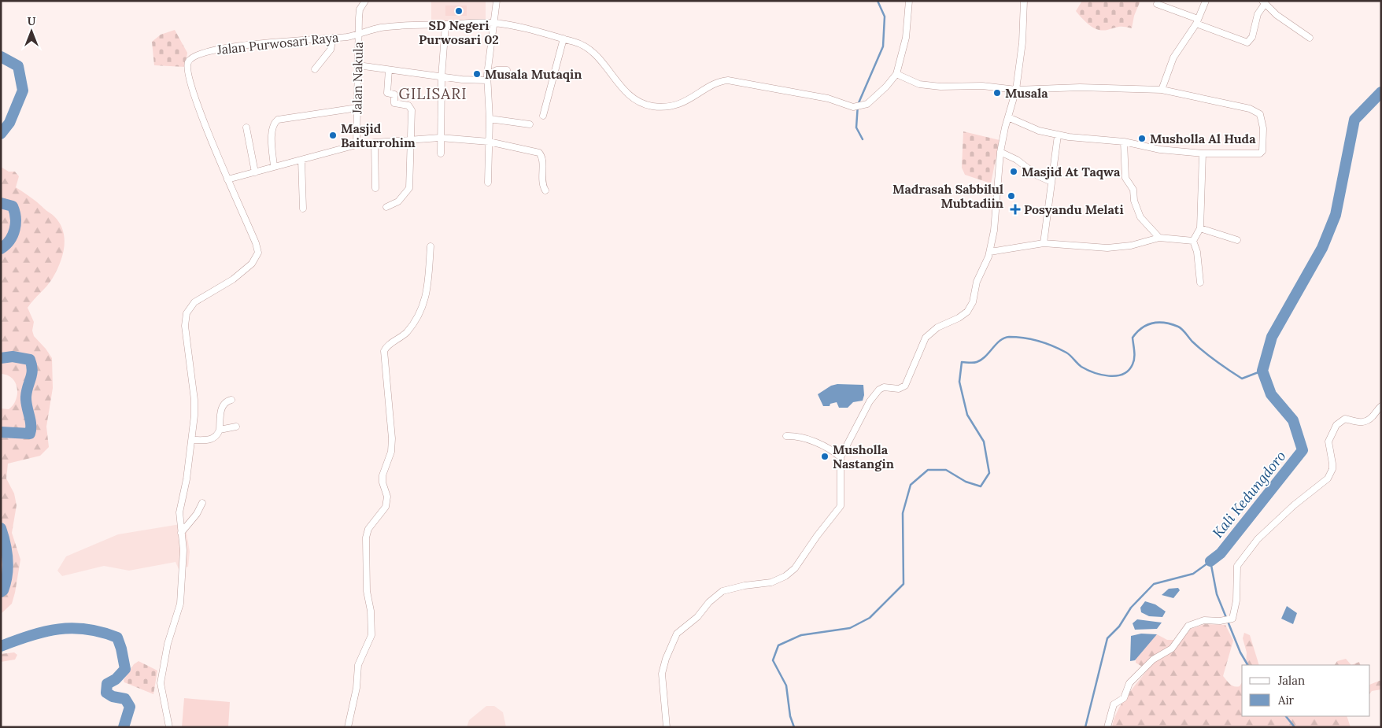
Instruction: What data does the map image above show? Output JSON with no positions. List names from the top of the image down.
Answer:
{
  "streets": {
    "street": ["Jalan Purwosari Raya", "Jalan Nakula"]
  },
  "crossings": [
    ["Jalan Purwosari Raya", "Jalan Nakula"]
  ],
  "districts": ["GILISARI"],
  "water": ["Kali Kedungdoro"],
  "places": {
    "other": [
      "SD Negeri Purwosari 02",
      "Musala Mutaqin",
      "Musala",
      "Masjid Baiturrohim",
      "Musholla Al Huda",
      "Masjid At Taqwa",
      "Madrasah Sabbilul Mubtadiin",
      "Musholla Nastangin"
    ],
    "health": ["Posyandu Melati"]
  },
  "legend": ["Jalan", "Air"],
  "north": "top"
}
